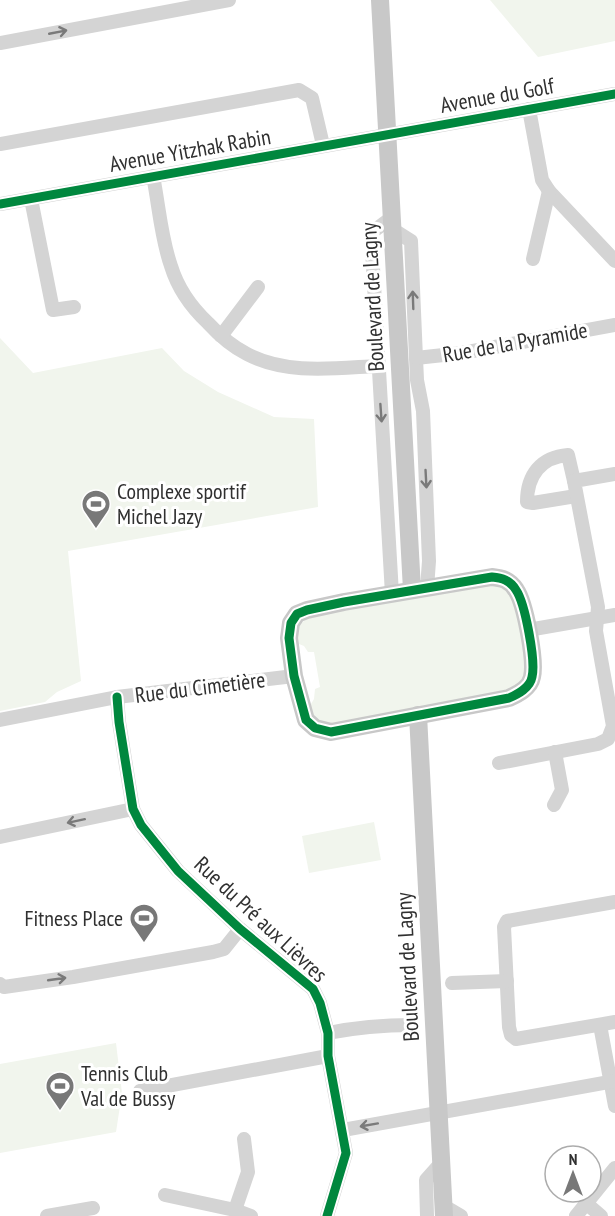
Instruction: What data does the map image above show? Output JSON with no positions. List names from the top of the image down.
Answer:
{
  "streets": {
    "main road": ["Boulevard de Lagny"],
    "street": [
      "Avenue du Golf",
      "Avenue Yitzhak Rabin",
      "Rue de la Pyramide",
      "Rue du Cimetière",
      "Rue du Pré aux Lièvres"
    ]
  },
  "crossings": [
    ["Avenue du Golf", "Avenue Yitzhak Rabin"],
    ["Avenue du Golf", "Boulevard de Lagny"],
    ["Avenue Yitzhak Rabin", "Boulevard de Lagny"],
    ["Rue du Cimetière", "Rue du Pré aux Lièvres"]
  ],
  "places": {
    "sports": ["Complexe sportif Michel Jazy", "Fitness Place", "Tennis Club Val de Bussy"]
  },
  "north": "top"
}
